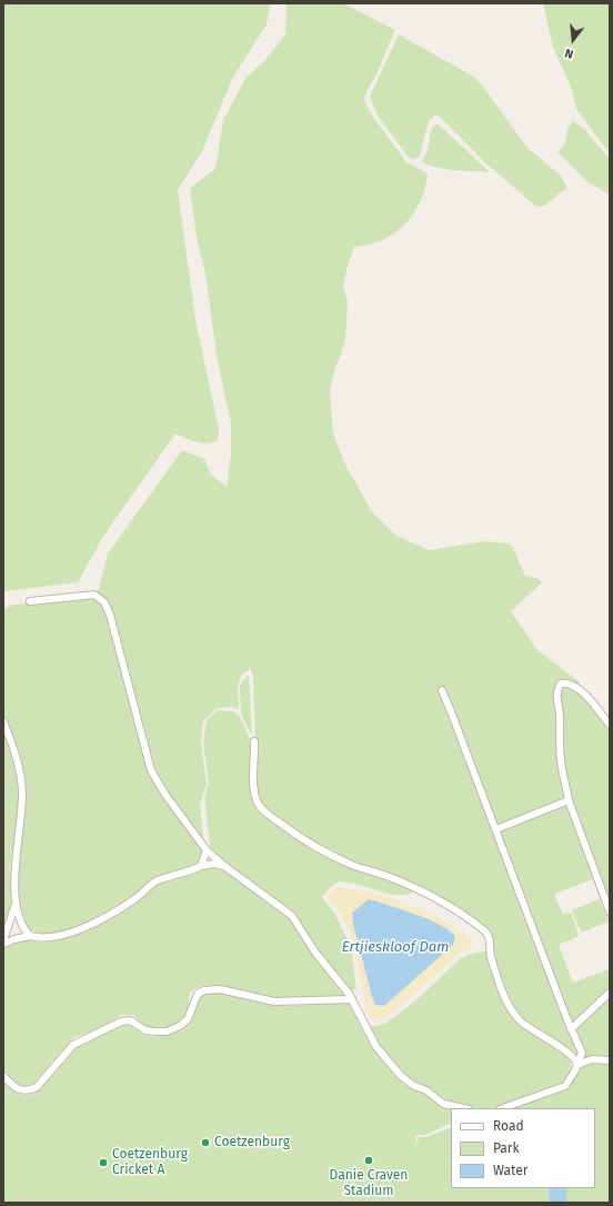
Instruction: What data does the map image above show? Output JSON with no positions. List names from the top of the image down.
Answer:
{
  "water": ["Ertjieskloof Dam"],
  "places": ["Coetzenburg", "Danie Craven Stadium", "Coetzenburg Cricket A"],
  "legend": ["Road", "Park", "Water"],
  "north": "bottom"
}
